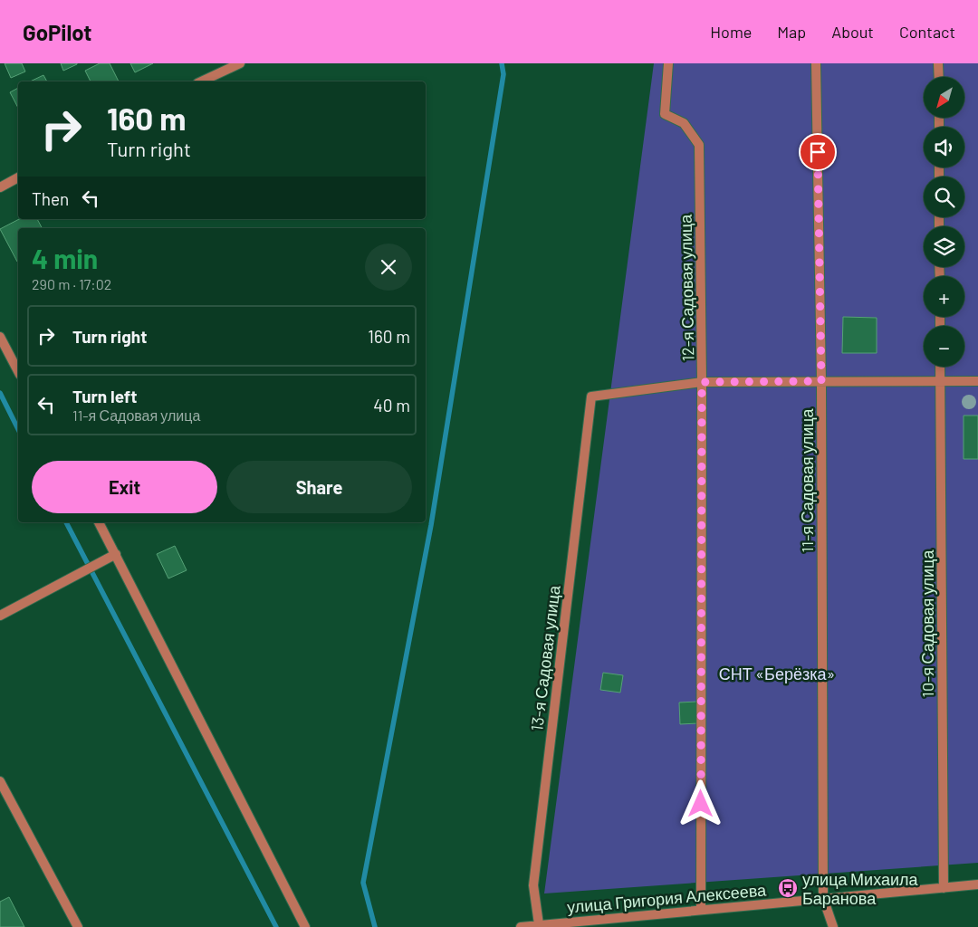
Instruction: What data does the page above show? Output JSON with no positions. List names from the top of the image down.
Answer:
{
  "streets": {
    "street": [
      "12-я Садовая улица",
      "11-я Садовая улица",
      "10-я Садовая улица",
      "13-я Садовая улица",
      "улица Григория Алексеева"
    ]
  },
  "crossings": [
    ["12-я Садовая улица", "13-я Садовая улица"],
    ["12-я Садовая улица", "улица Григория Алексеева"],
    ["11-я Садовая улица", "улица Григория Алексеева"],
    ["10-я Садовая улица", "улица Григория Алексеева"],
    ["13-я Садовая улица", "улица Григория Алексеева"]
  ],
  "parks": ["СНТ «Берёзка»"],
  "places": {
    "bus stop": ["улица Михаила Баранова"]
  },
  "north": "bottom left",
  "page": {
    "header": "GoPilot",
    "nav": [
      "Home",
      "Map",
      "About",
      "Contact"
    ],
    "map_buttons": ["+", "−"],
    "turn": ["160 m", "Turn right"],
    "then": "Then",
    "heading": ["4 min", "290 m · 17:02"],
    "list": [
      {
        "name": "Turn right",
        "value": "160 m"
      },
      {
        "name": "Turn left",
        "note": "11-я Садовая улица",
        "value": "40 m"
      }
    ],
    "buttons": ["Exit", "Share"]
  }
}
